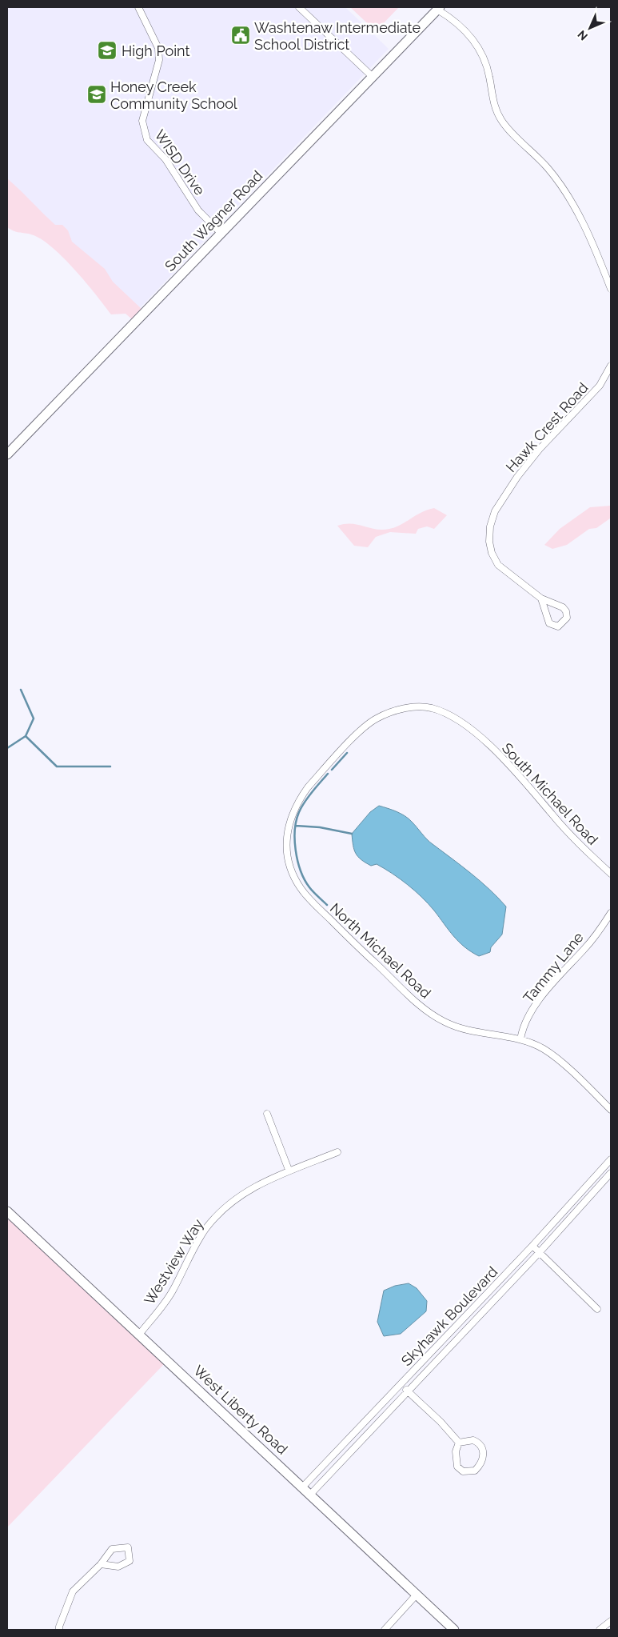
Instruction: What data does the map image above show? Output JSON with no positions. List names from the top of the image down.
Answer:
{
  "streets": {
    "main road": ["South Wagner Road", "West Liberty Road"],
    "street": [
      "WISD Drive",
      "Hawk Crest Road",
      "South Michael Road",
      "North Michael Road",
      "Tammy Lane",
      "Westview Way",
      "Skyhawk Boulevard"
    ]
  },
  "crossings": [
    ["WISD Drive", "South Wagner Road"],
    ["South Michael Road", "North Michael Road"],
    ["North Michael Road", "Tammy Lane"],
    ["Westview Way", "West Liberty Road"],
    ["Skyhawk Boulevard", "West Liberty Road"]
  ],
  "places": {
    "public building": ["Washtenaw Intermediate School District"],
    "school or university": ["High Point", "Honey Creek Community School"]
  },
  "north": "bottom left"
}
